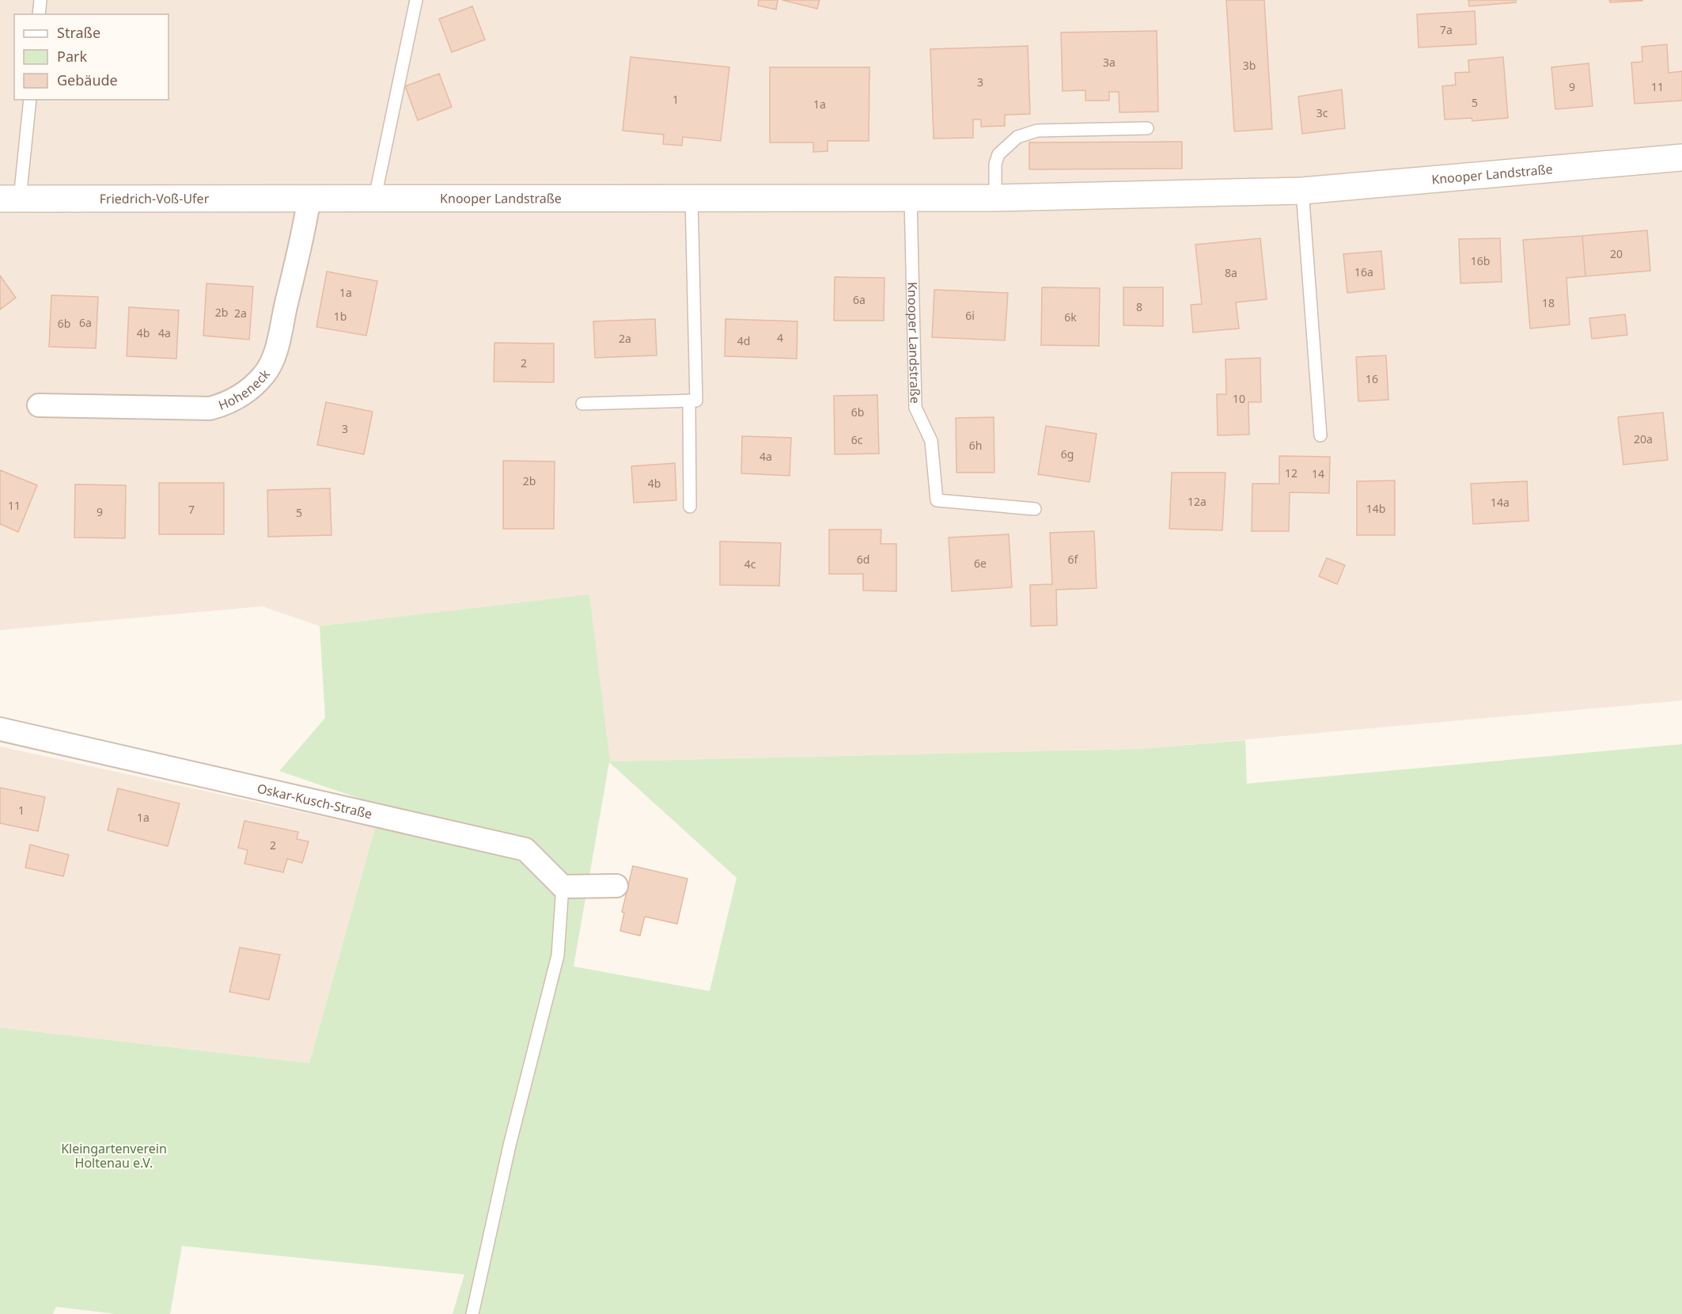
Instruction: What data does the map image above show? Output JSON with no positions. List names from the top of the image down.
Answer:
{
  "streets": {
    "street": [
      "Knooper Landstraße",
      "Friedrich-Voß-Ufer",
      "Hoheneck",
      "Oskar-Kusch-Straße"
    ]
  },
  "crossings": [
    ["Knooper Landstraße", "Friedrich-Voß-Ufer"],
    ["Knooper Landstraße", "Hoheneck"],
    ["Friedrich-Voß-Ufer", "Hoheneck"]
  ],
  "parks": ["Kleingartenverein Holtenau e.V."],
  "house_numbers": [
    "7a",
    "3a",
    "3b",
    "3",
    "9",
    "11",
    "1",
    "5",
    "1a",
    "3c",
    "20",
    "16b",
    "16a",
    "8a",
    "1a",
    "6a",
    "18",
    "8",
    "2b",
    "2a",
    "6i",
    "1b",
    "6k",
    "6a",
    "6b",
    "4b",
    "4a",
    "4",
    "2a",
    "4d",
    "2",
    "16",
    "10",
    "6b",
    "3",
    "20a",
    "6c",
    "6h",
    "6g",
    "4a",
    "12",
    "14",
    "2b",
    "4b",
    "12a",
    "14a",
    "11",
    "14b",
    "7",
    "9",
    "5",
    "6d",
    "6f",
    "6e",
    "4c",
    "1",
    "1a",
    "2"
  ],
  "legend": ["Straße", "Park", "Gebäude"]
}
